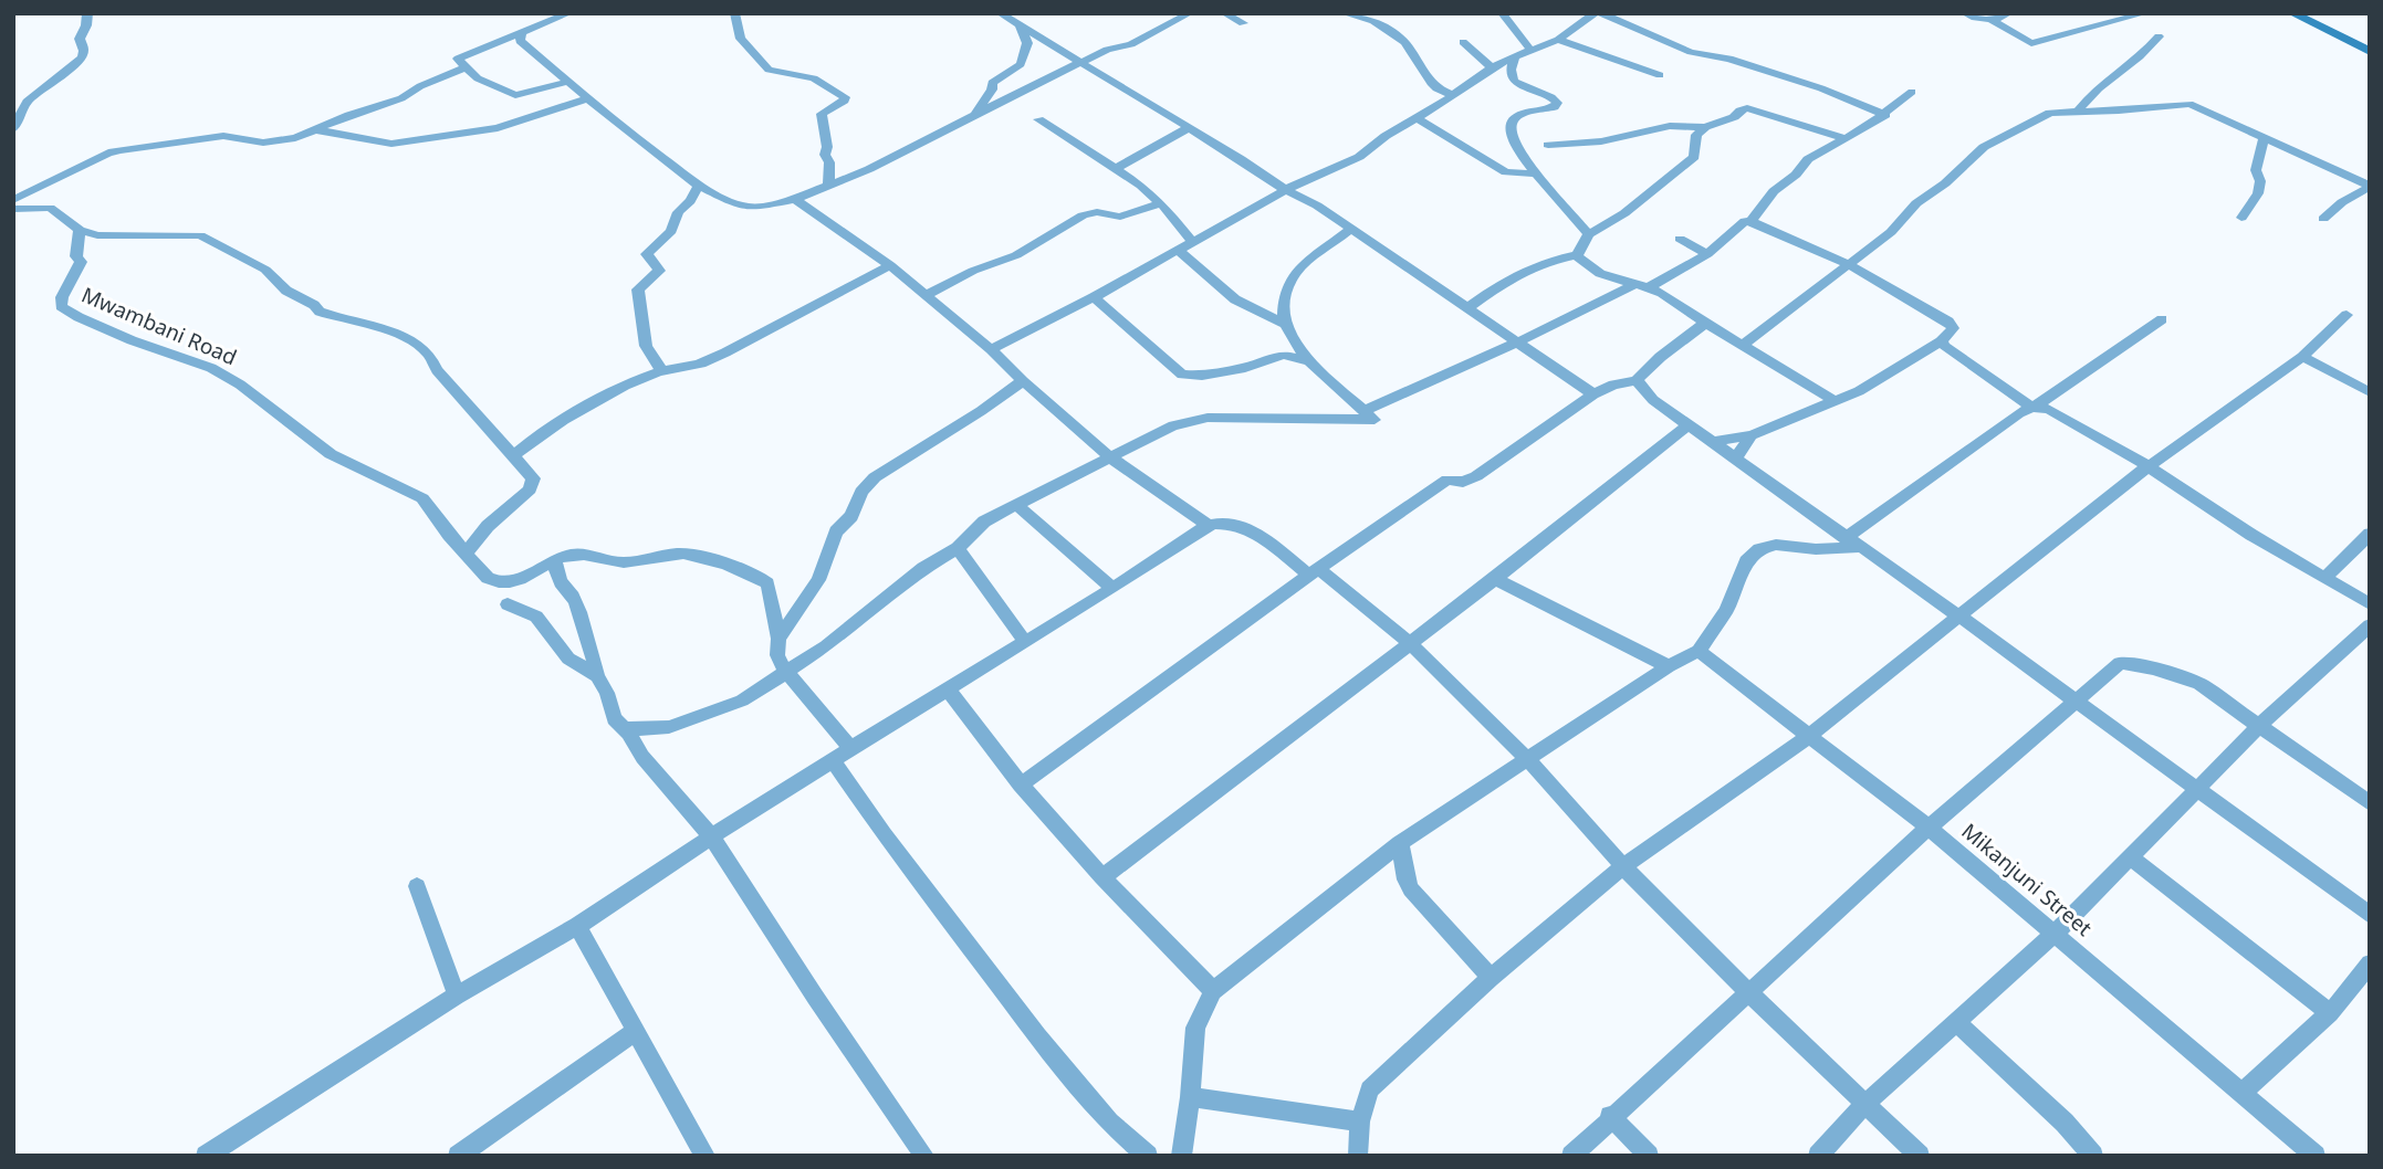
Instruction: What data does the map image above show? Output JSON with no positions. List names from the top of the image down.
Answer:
{
  "streets": {
    "street": ["Mwambani Road", "Mikanjuni Street"]
  }
}
